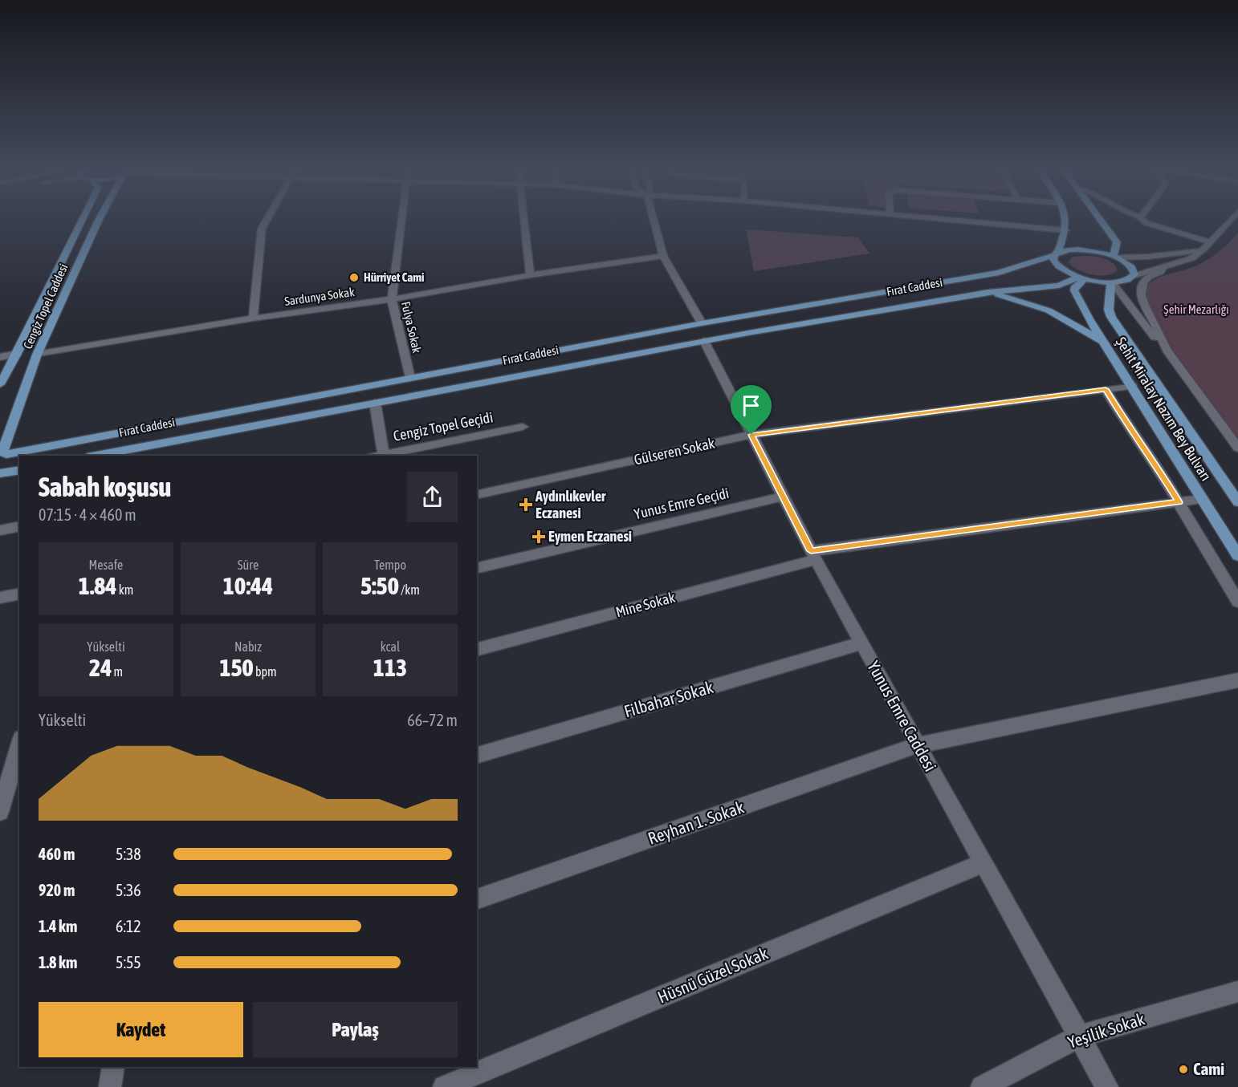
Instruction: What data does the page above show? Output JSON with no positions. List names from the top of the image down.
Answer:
{
  "streets": {
    "main road": ["Fırat Caddesi", "Cengiz Topel Caddesi", "Şehit Miralay Nazım Bey Bulvarı"],
    "street": [
      "Sardunya Sokak",
      "Fulya Sokak",
      "Cengiz Topel Geçidi",
      "Gülseren Sokak",
      "Yunus Emre Geçidi",
      "Mine Sokak",
      "Filbahar Sokak",
      "Yunus Emre Caddesi",
      "Reyhan 1. Sokak",
      "Hüsnü Güzel Sokak",
      "Yeşilik Sokak"
    ]
  },
  "crossings": [
    ["Fırat Caddesi", "Cengiz Topel Caddesi"],
    ["Fırat Caddesi", "Fulya Sokak"],
    ["Fırat Caddesi", "Şehit Miralay Nazım Bey Bulvarı"],
    ["Fırat Caddesi", "Yunus Emre Caddesi"],
    ["Sardunya Sokak", "Cengiz Topel Caddesi"],
    ["Sardunya Sokak", "Fulya Sokak"],
    ["Şehit Miralay Nazım Bey Bulvarı", "Gülseren Sokak"],
    ["Şehit Miralay Nazım Bey Bulvarı", "Mine Sokak"],
    ["Gülseren Sokak", "Yunus Emre Caddesi"],
    ["Yunus Emre Geçidi", "Yunus Emre Caddesi"],
    ["Mine Sokak", "Yunus Emre Caddesi"],
    ["Filbahar Sokak", "Yunus Emre Caddesi"],
    ["Yunus Emre Caddesi", "Reyhan 1. Sokak"],
    ["Yunus Emre Caddesi", "Hüsnü Güzel Sokak"],
    ["Yunus Emre Caddesi", "Yeşilik Sokak"]
  ],
  "parks": ["Şehir Mezarlığı"],
  "places": {
    "other": ["Hürriyet Cami", "Cami"],
    "health": ["Aydınlıkevler Eczanesi", "Eymen Eczanesi"]
  },
  "page": {
    "heading": ["Sabah koşusu", "07:15 · 4 × 460 m"],
    "stats": [
      ["Mesafe", "1.84 km"],
      ["Süre", "10:44"],
      ["Tempo", "5:50 /km"],
      ["Yükselti", "24 m"],
      ["Nabız", "150 bpm"],
      ["kcal", "113"]
    ],
    "chart": ["Yükselti", "66–72 m"],
    "list": [
      {
        "name": "460 m",
        "note": "5:38"
      },
      {
        "name": "920 m",
        "note": "5:36"
      },
      {
        "name": "1.4 km",
        "note": "6:12"
      },
      {
        "name": "1.8 km",
        "note": "5:55"
      }
    ],
    "buttons": ["Kaydet", "Paylaş"]
  }
}
